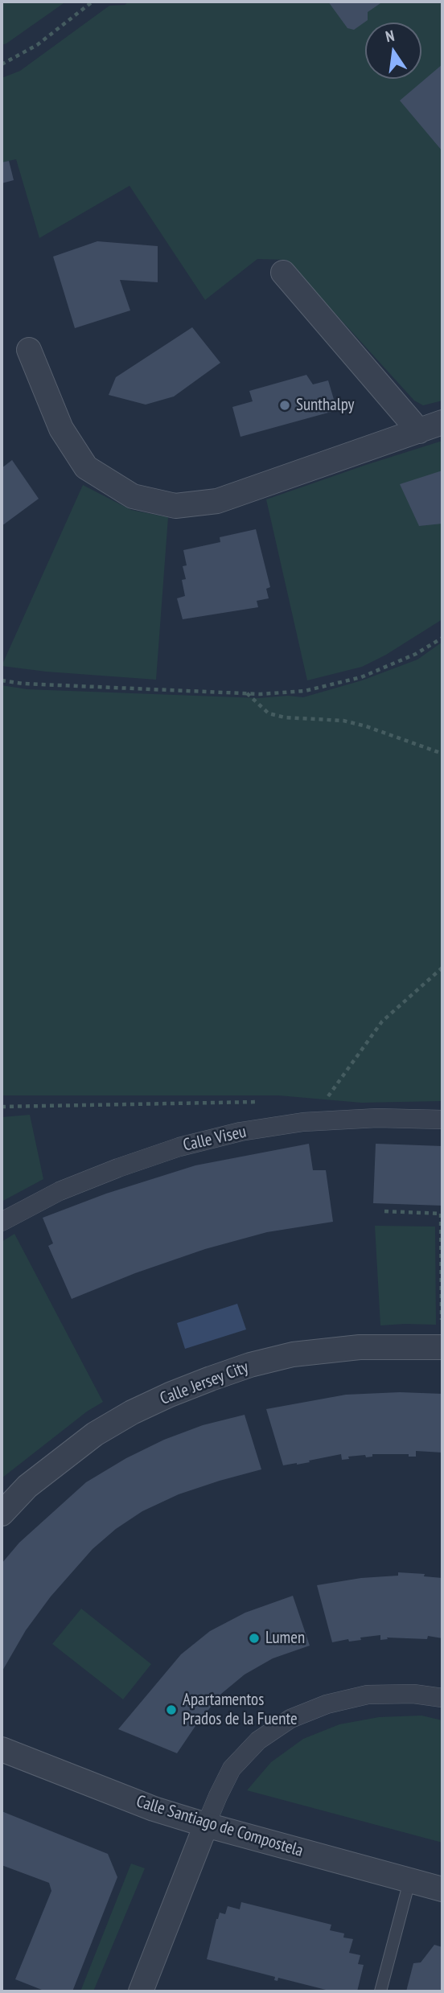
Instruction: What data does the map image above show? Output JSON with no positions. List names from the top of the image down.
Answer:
{
  "streets": {
    "street": ["Calle Viseu", "Calle Jersey City", "Calle Santiago de Compostela"]
  },
  "places": ["Sunthalpy", "Lumen", "Apartamentos Prados de la Fuente"],
  "north": "top"
}
